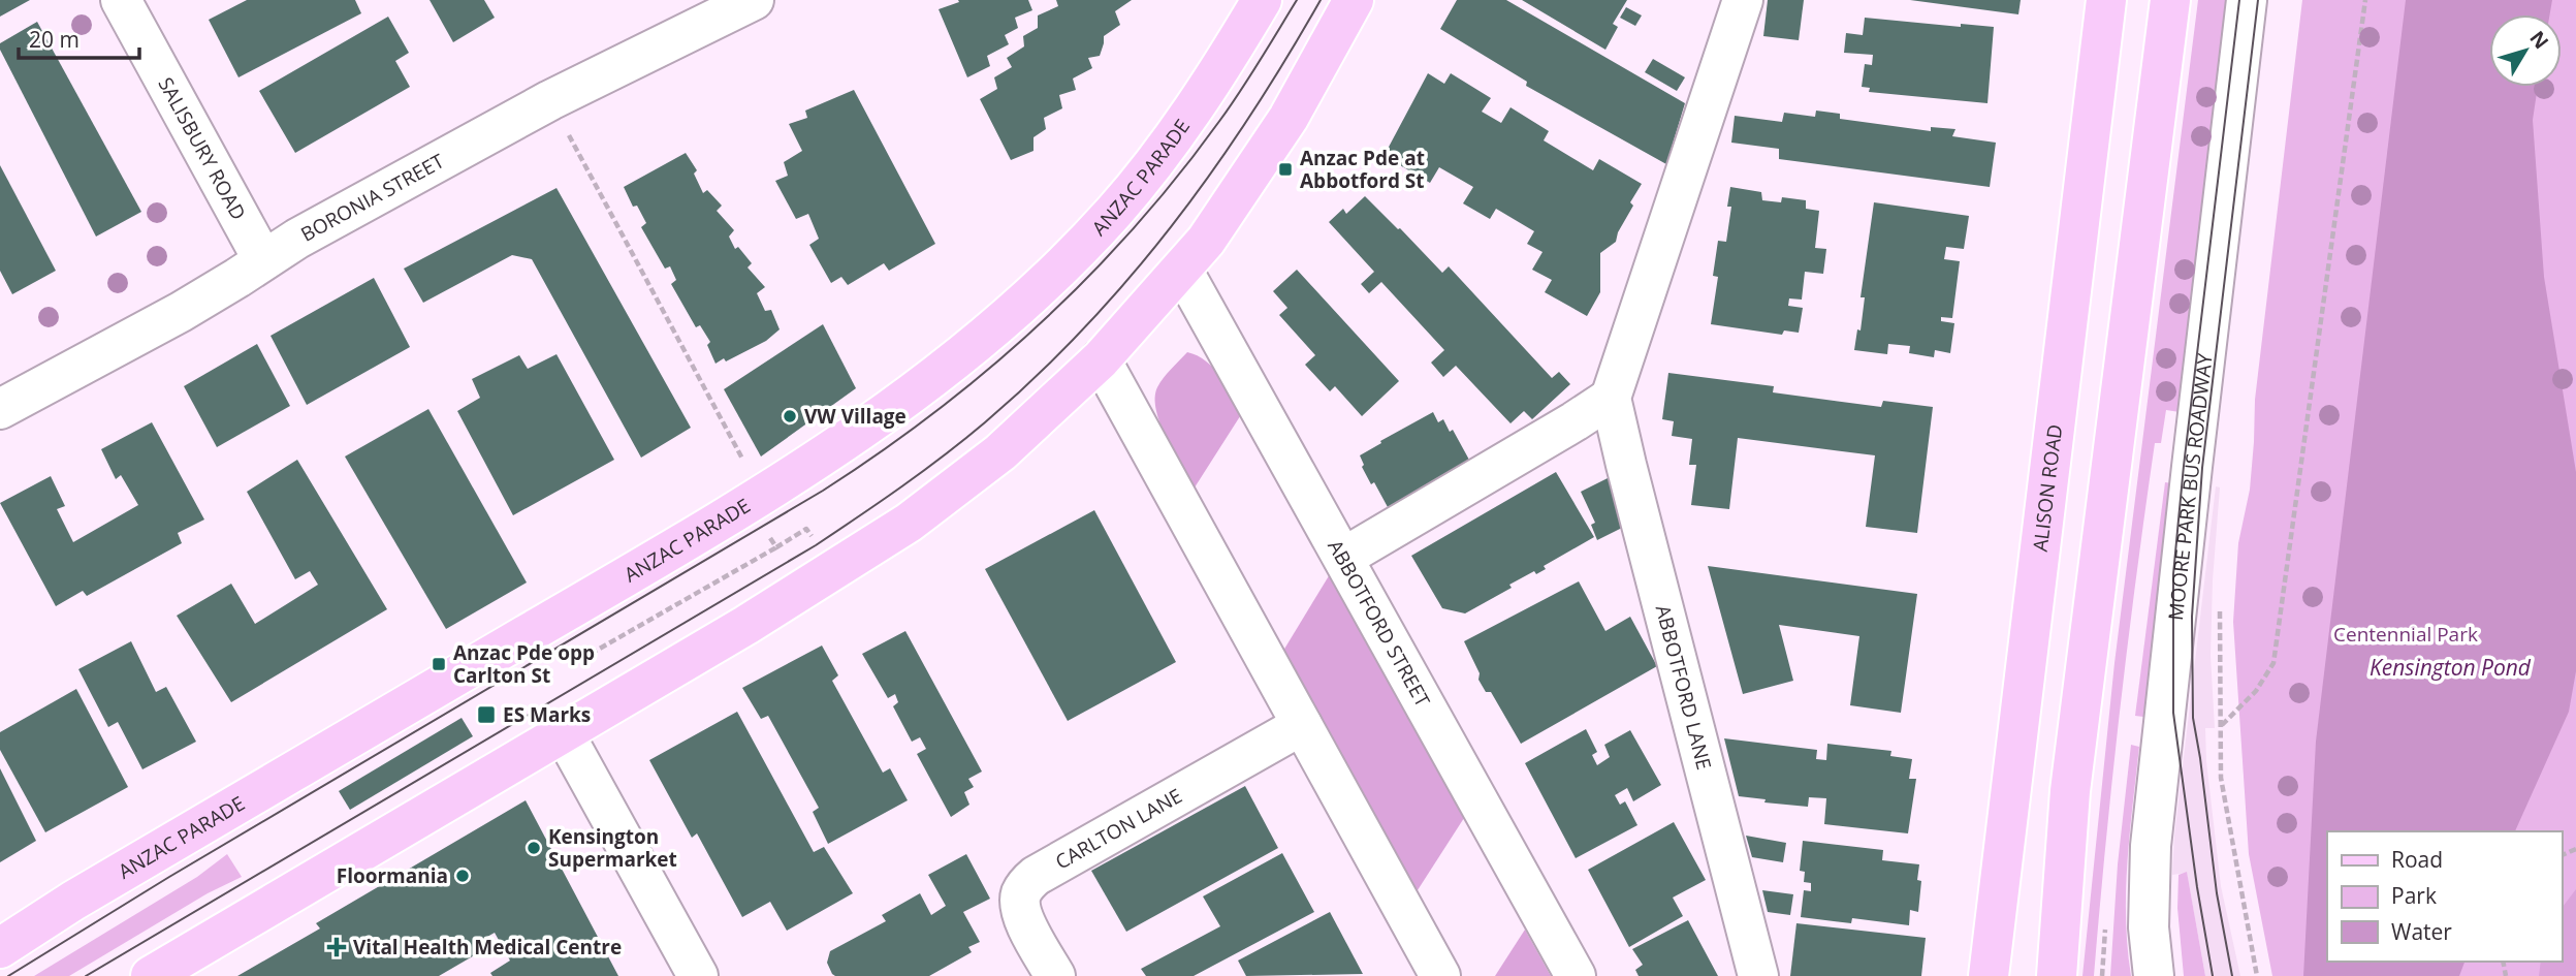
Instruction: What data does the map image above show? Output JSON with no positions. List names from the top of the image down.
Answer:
{
  "streets": {
    "main road": ["ANZAC PARADE", "ALISON ROAD"],
    "street": [
      "SALISBURY ROAD",
      "BORONIA STREET",
      "MOORE PARK BUS ROADWAY",
      "ABBOTFORD STREET",
      "ABBOTFORD LANE",
      "CARLTON LANE"
    ]
  },
  "crossings": [
    ["SALISBURY ROAD", "BORONIA STREET"]
  ],
  "water": ["Kensington Pond"],
  "parks": ["Centennial Park"],
  "places": {
    "transit": ["Anzac Pde at Abbotford St", "Anzac Pde opp Carlton St", "ES Marks"],
    "other": ["VW Village", "Kensington Supermarket", "Floormania"],
    "health": ["Vital Health Medical Centre"]
  },
  "legend": ["Road", "Park", "Water"],
  "scale_bar": "20 m",
  "north": "top right"
}
